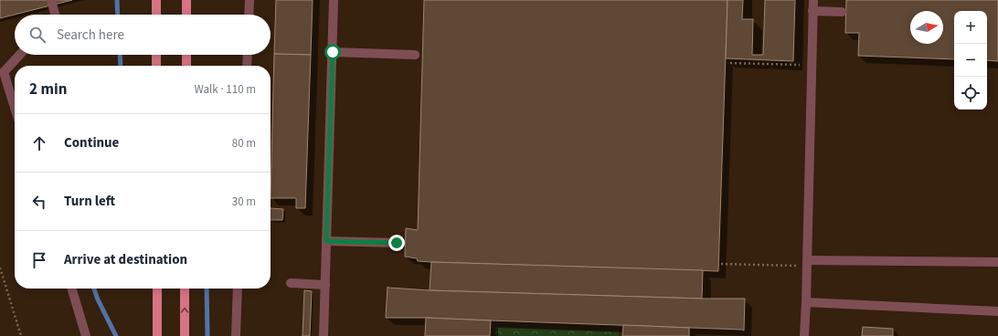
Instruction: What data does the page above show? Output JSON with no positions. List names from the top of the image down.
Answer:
{
  "north": "right",
  "page": {
    "map_buttons": ["+", "−"],
    "search": "Search here",
    "heading": ["2 min", "Walk · 110 m"],
    "list": [
      ["Continue", "80 m"],
      ["Turn left", "30 m"],
      "Arrive at destination"
    ]
  }
}
